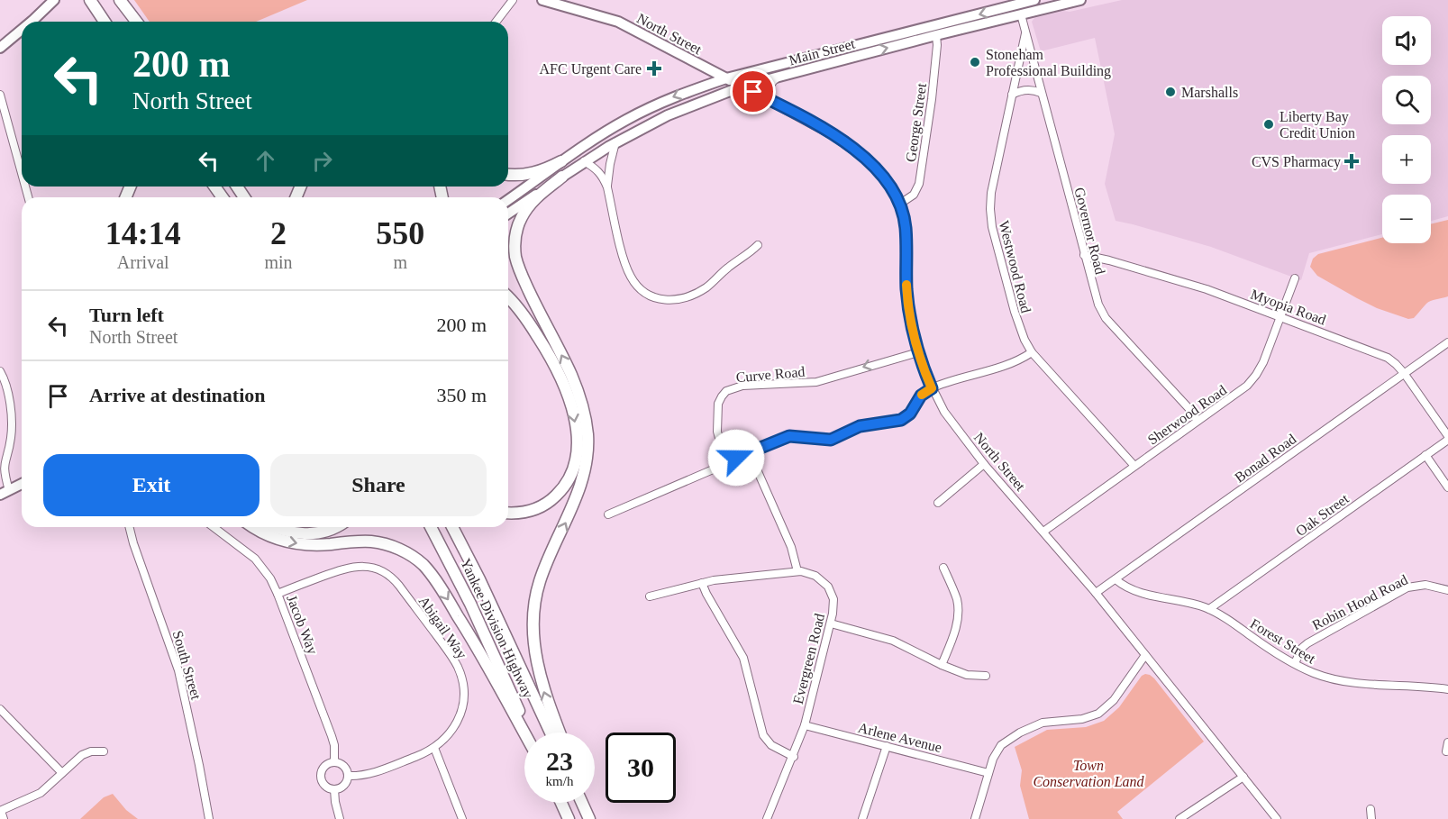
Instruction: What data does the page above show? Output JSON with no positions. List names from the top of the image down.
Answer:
{
  "streets": {
    "highway": ["Yankee Division Highway"],
    "main road": ["North Street", "Main Street"],
    "street": [
      "George Street",
      "Governor Road",
      "Westwood Road",
      "Myopia Road",
      "Curve Road",
      "Sherwood Road",
      "Bonad Road",
      "Oak Street",
      "Robin Hood Road",
      "Jacob Way",
      "Abigail Way",
      "Forest Street",
      "Evergreen Road",
      "South Street",
      "Arlene Avenue"
    ]
  },
  "crossings": [
    ["North Street", "Main Street"],
    ["North Street", "George Street"],
    ["North Street", "Curve Road"],
    ["North Street", "Sherwood Road"],
    ["North Street", "Bonad Road"],
    ["Main Street", "George Street"],
    ["Main Street", "Governor Road"],
    ["Governor Road", "Westwood Road"],
    ["Governor Road", "Myopia Road"],
    ["Governor Road", "Sherwood Road"],
    ["Westwood Road", "Sherwood Road"],
    ["Myopia Road", "Sherwood Road"],
    ["Myopia Road", "Bonad Road"],
    ["Myopia Road", "Oak Street"],
    ["Bonad Road", "Forest Street"],
    ["Oak Street", "Forest Street"],
    ["Robin Hood Road", "Forest Street"],
    ["Jacob Way", "Abigail Way"],
    ["Evergreen Road", "Arlene Avenue"]
  ],
  "parks": ["Town Conservation Land"],
  "places": {
    "other": ["Stoneham Professional Building", "Marshalls", "Liberty Bay Credit Union"],
    "health": ["AFC Urgent Care", "CVS Pharmacy"]
  },
  "page": {
    "map_buttons": ["+", "−"],
    "turn": ["200 m", "North Street"],
    "eta": [
      "14:14",
      "Arrival",
      "2",
      "min",
      "550",
      "m"
    ],
    "list": [
      {
        "name": "Turn left",
        "note": "North Street",
        "value": "200 m"
      },
      {
        "name": "Arrive at destination",
        "value": "350 m"
      }
    ],
    "buttons": ["Exit", "Share"],
    "speed": "23 km/h",
    "limit": "30"
  }
}
